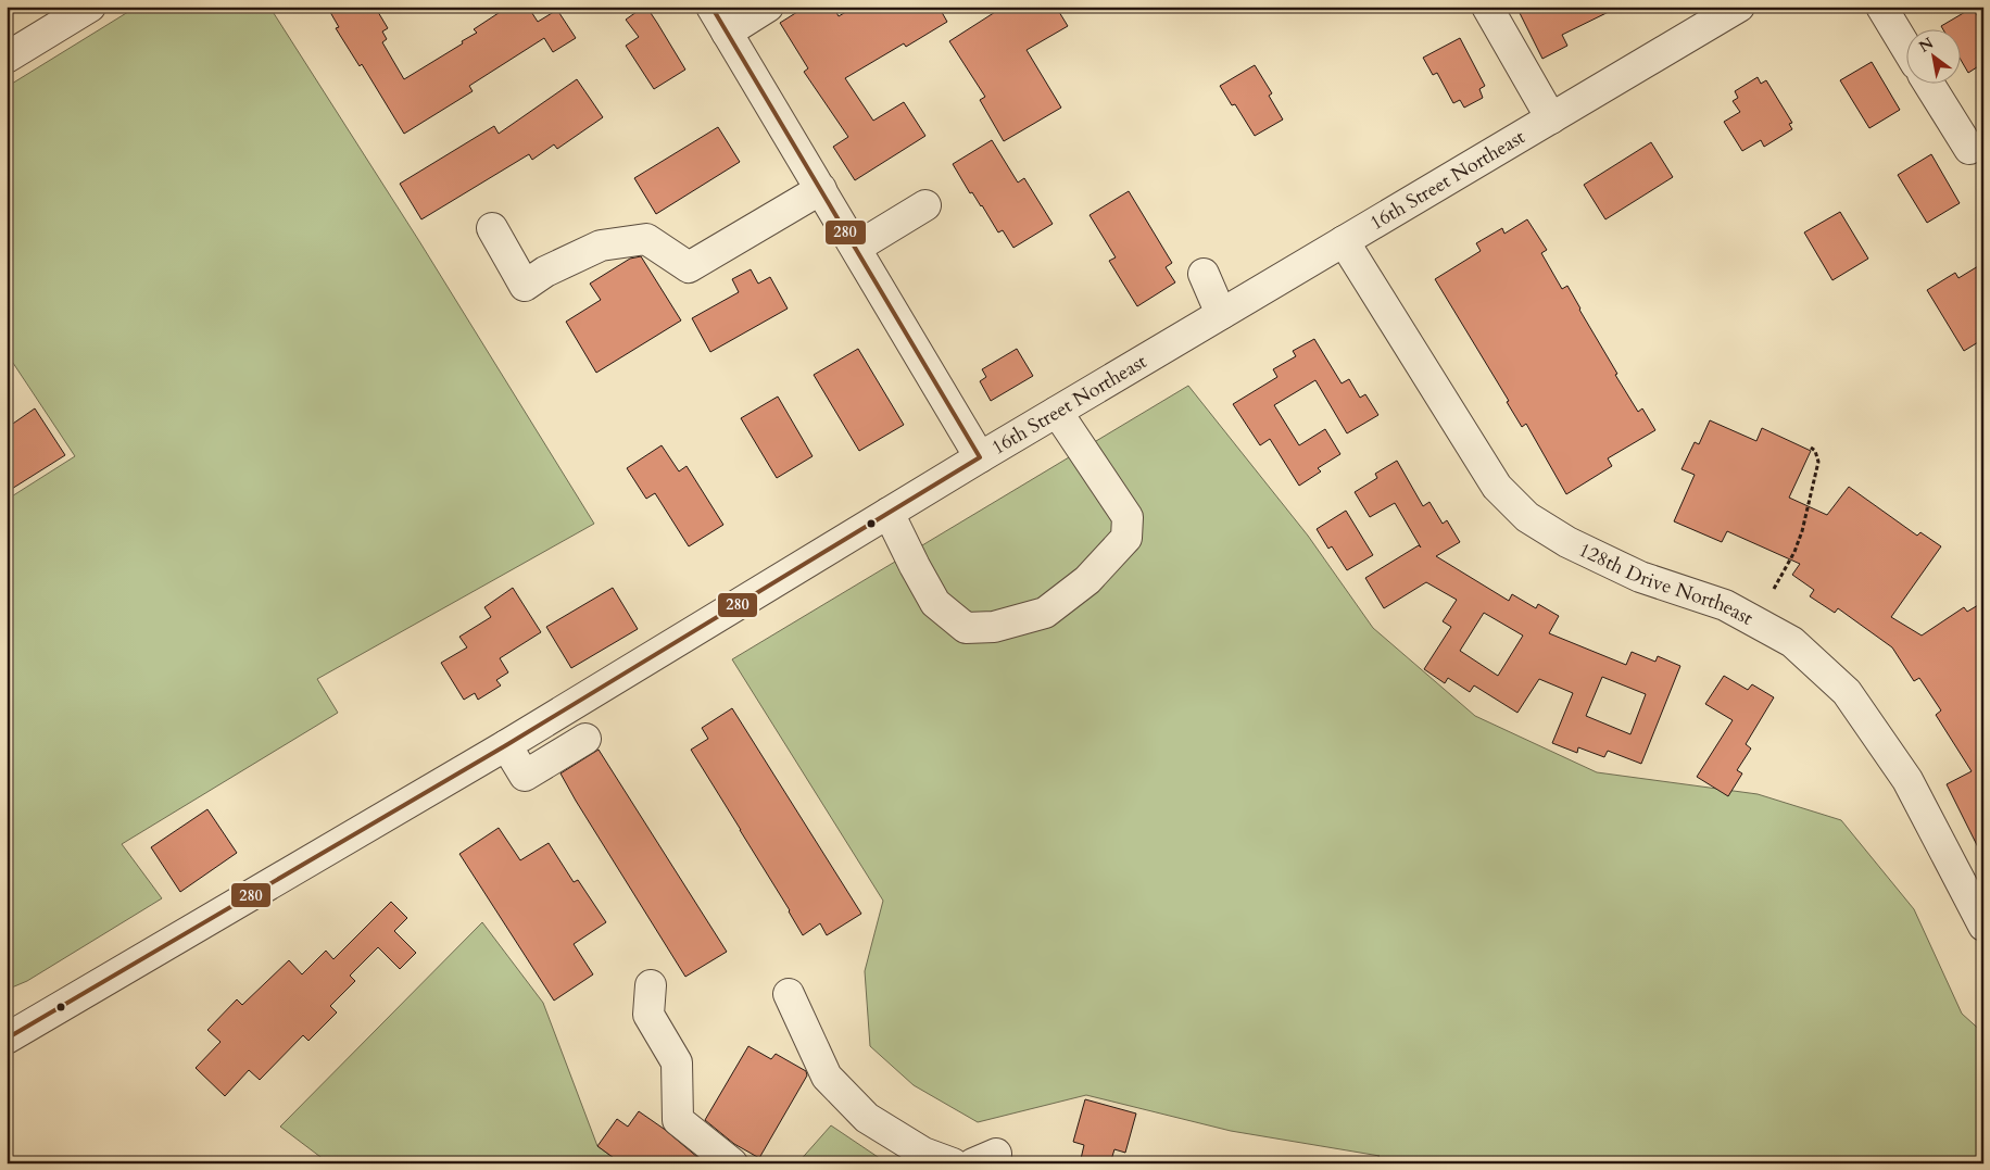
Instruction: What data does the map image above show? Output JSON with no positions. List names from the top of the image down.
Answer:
{
  "streets": {
    "street": ["16th Street Northeast", "128th Drive Northeast"]
  },
  "crossings": [
    ["16th Street Northeast", "128th Drive Northeast"]
  ],
  "lines": ["transit line 280"],
  "north": "top left"
}
